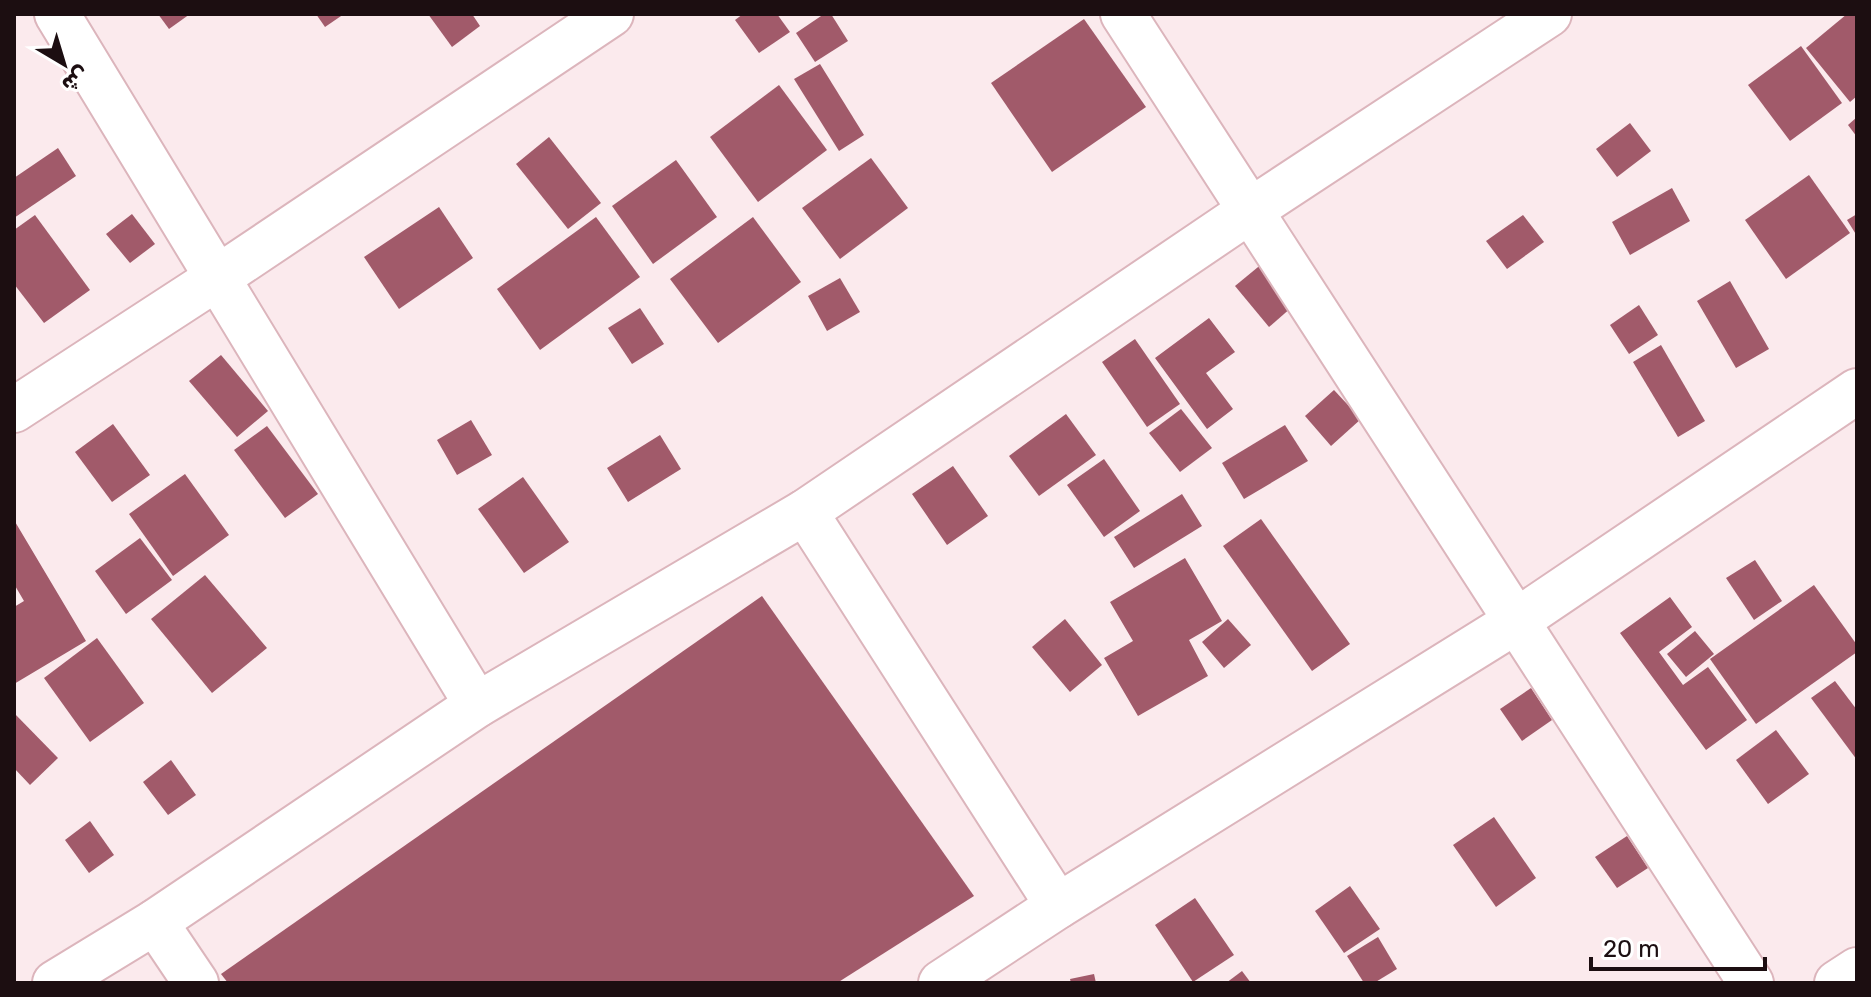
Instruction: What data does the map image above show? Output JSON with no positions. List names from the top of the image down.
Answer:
{
  "scale_bar": "20 m",
  "north": "bottom right"
}
